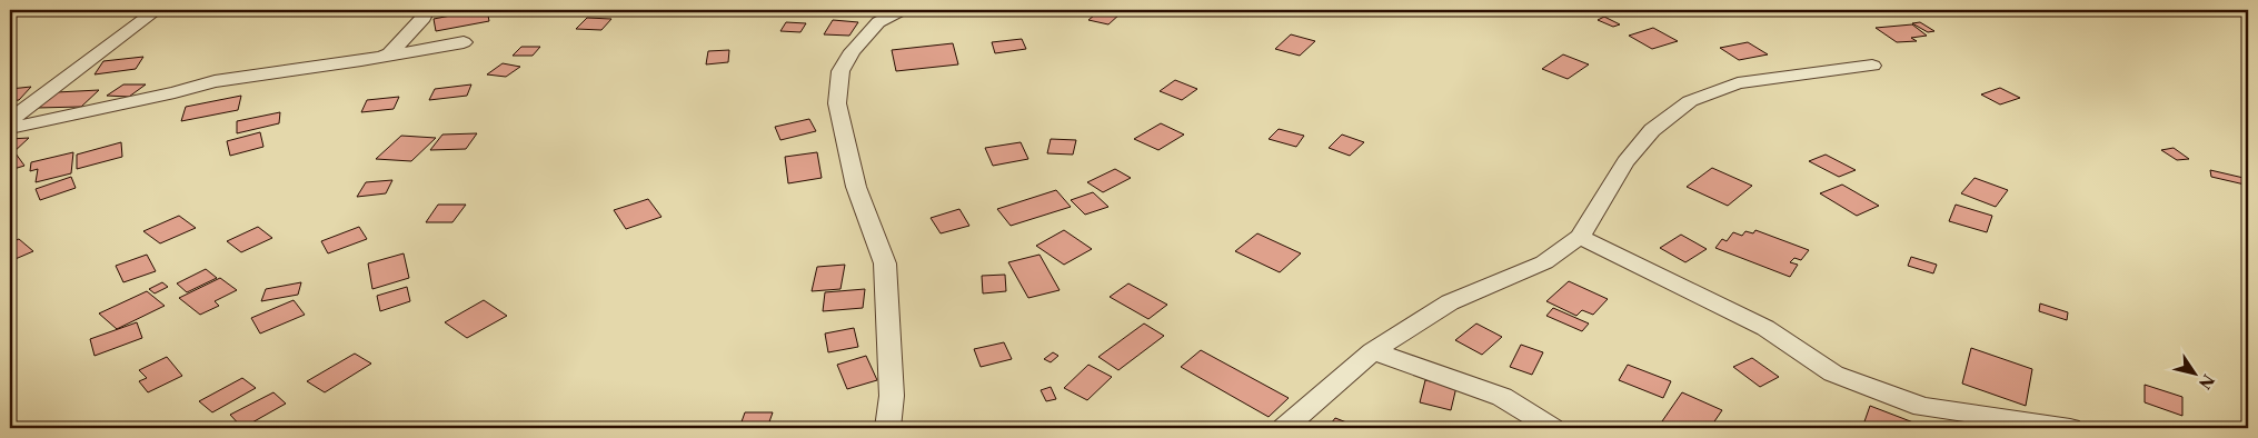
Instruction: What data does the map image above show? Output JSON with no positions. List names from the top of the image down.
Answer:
{
  "north": "bottom right"
}
